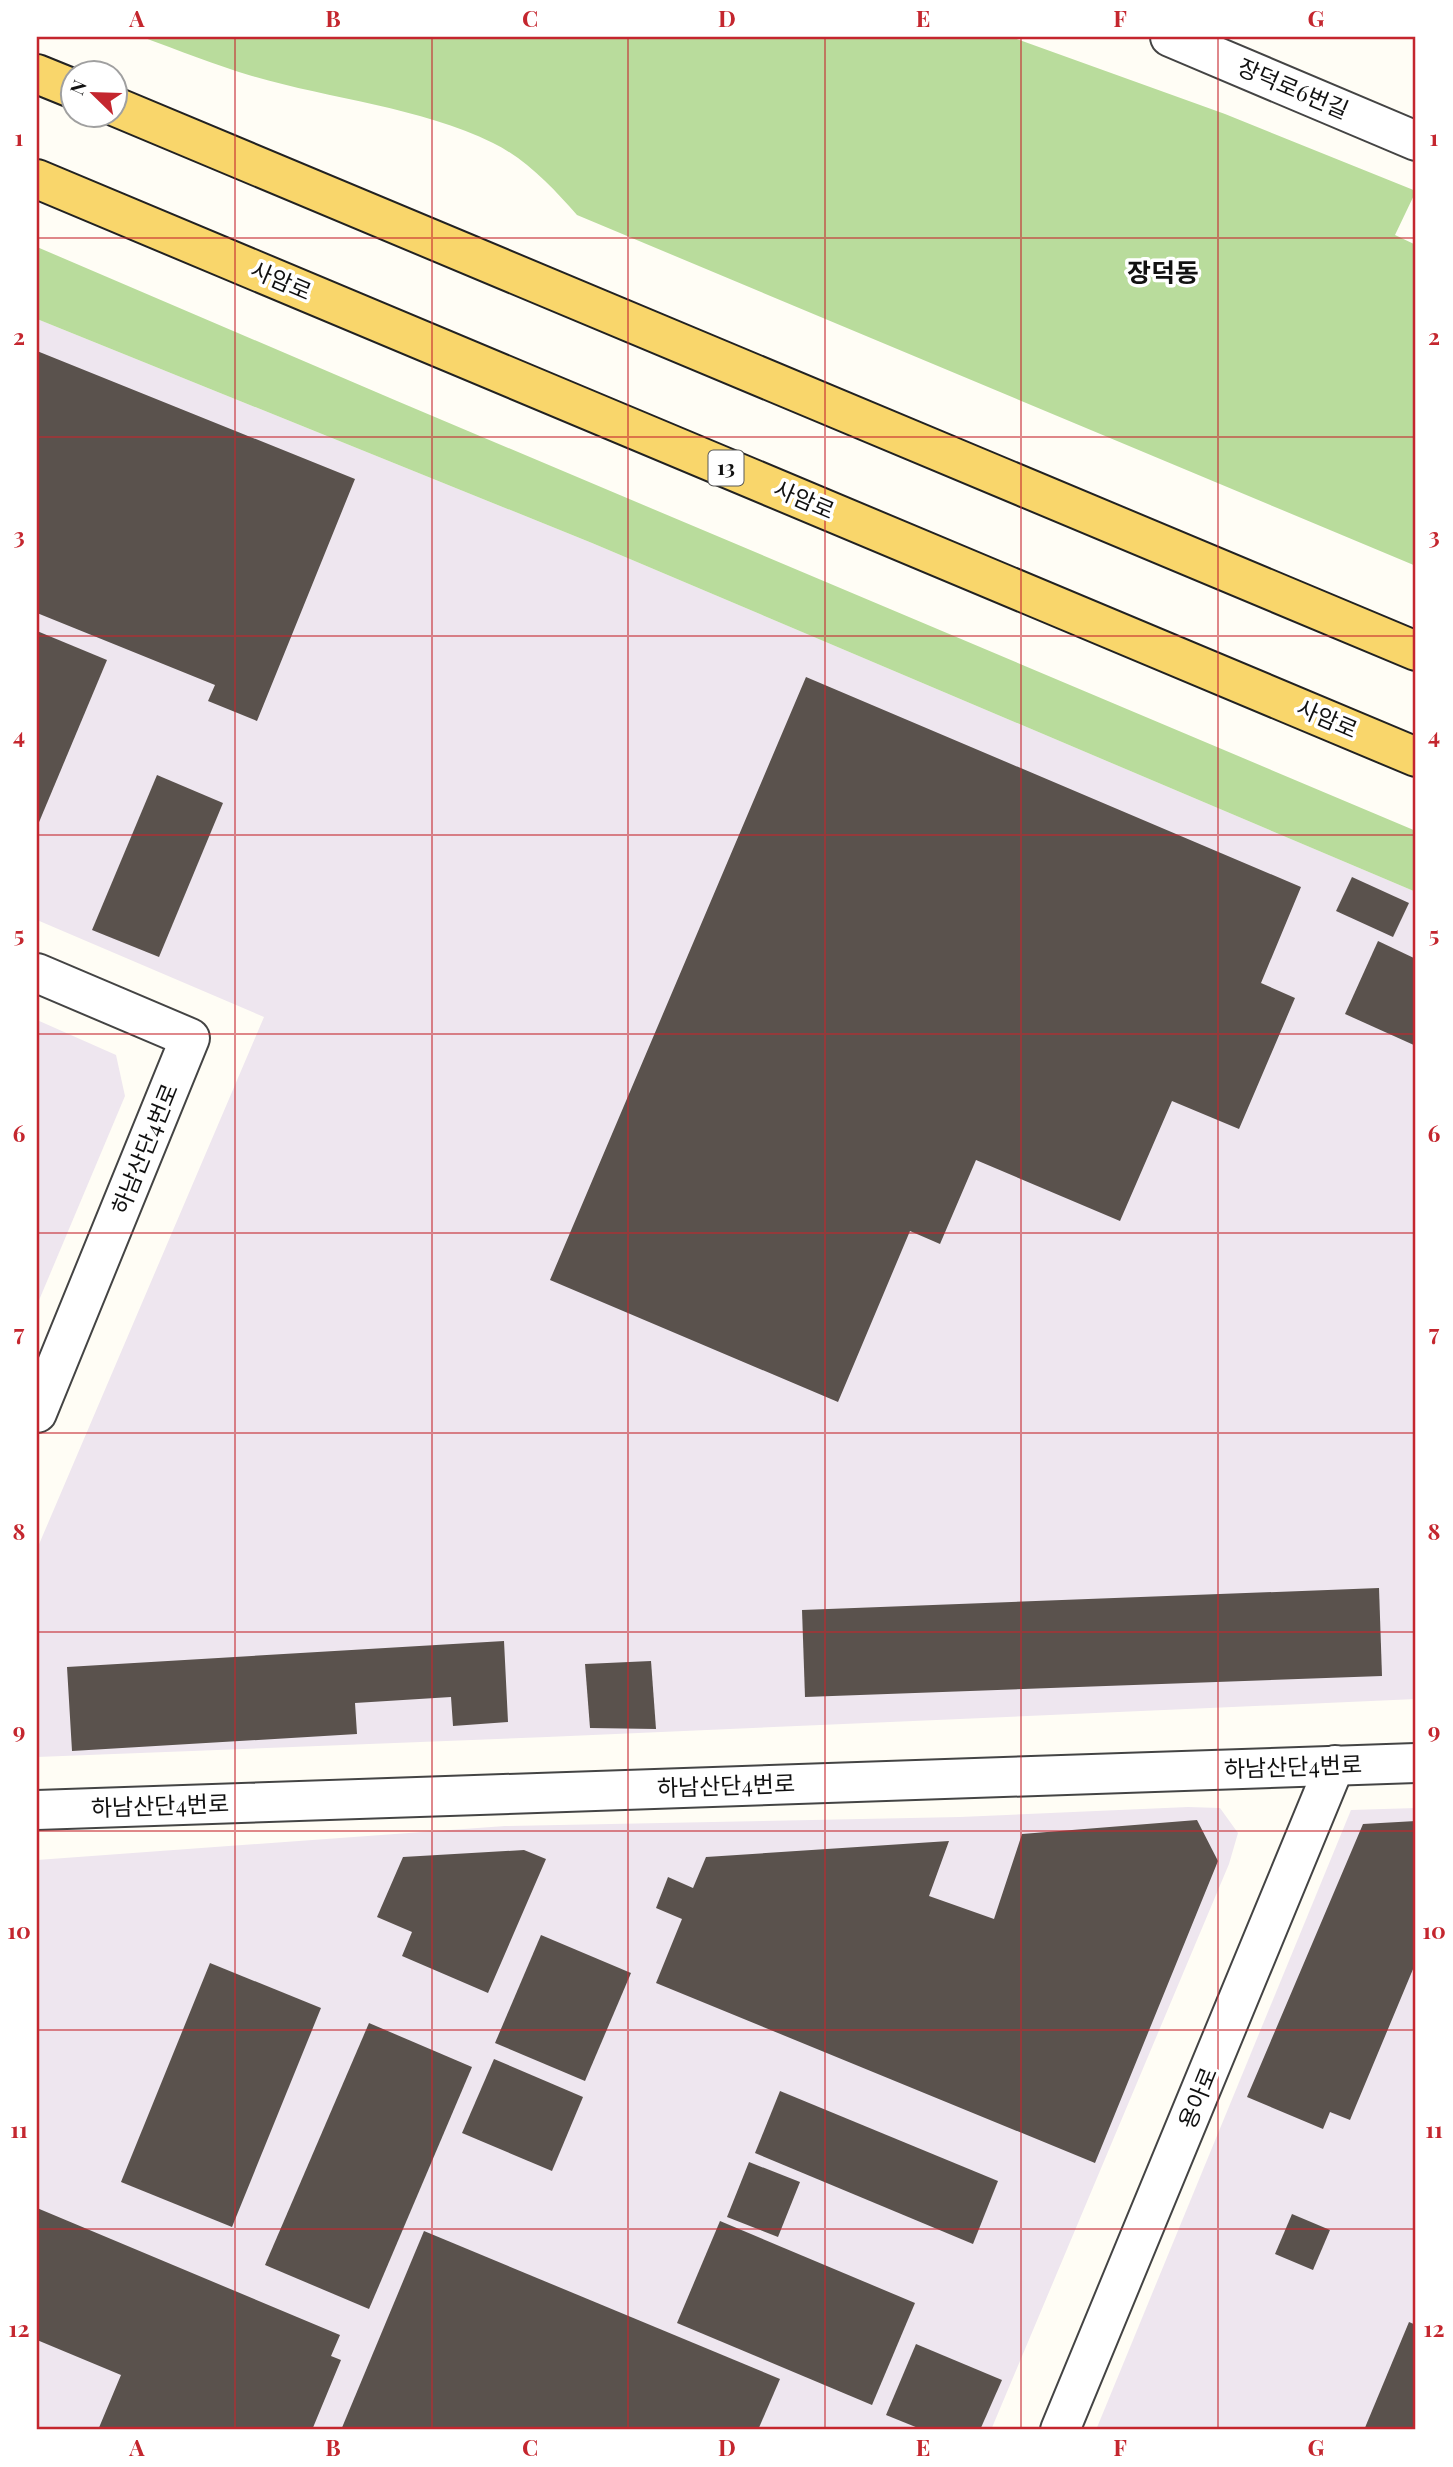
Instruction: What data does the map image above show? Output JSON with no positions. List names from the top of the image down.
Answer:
{
  "streets": {
    "main road": ["사암로", "13"],
    "street": ["장덕로6번길", "하남산단4번로", "용아로"]
  },
  "crossings": [
    ["하남산단4번로", "용아로"]
  ],
  "districts": ["장덕동"],
  "north": "top left",
  "grid": {
    "columns": [
      "A",
      "B",
      "C",
      "D",
      "E",
      "F",
      "G"
    ],
    "rows": [
      "1",
      "2",
      "3",
      "4",
      "5",
      "6",
      "7",
      "8",
      "9",
      "10",
      "11",
      "12"
    ]
  }
}
